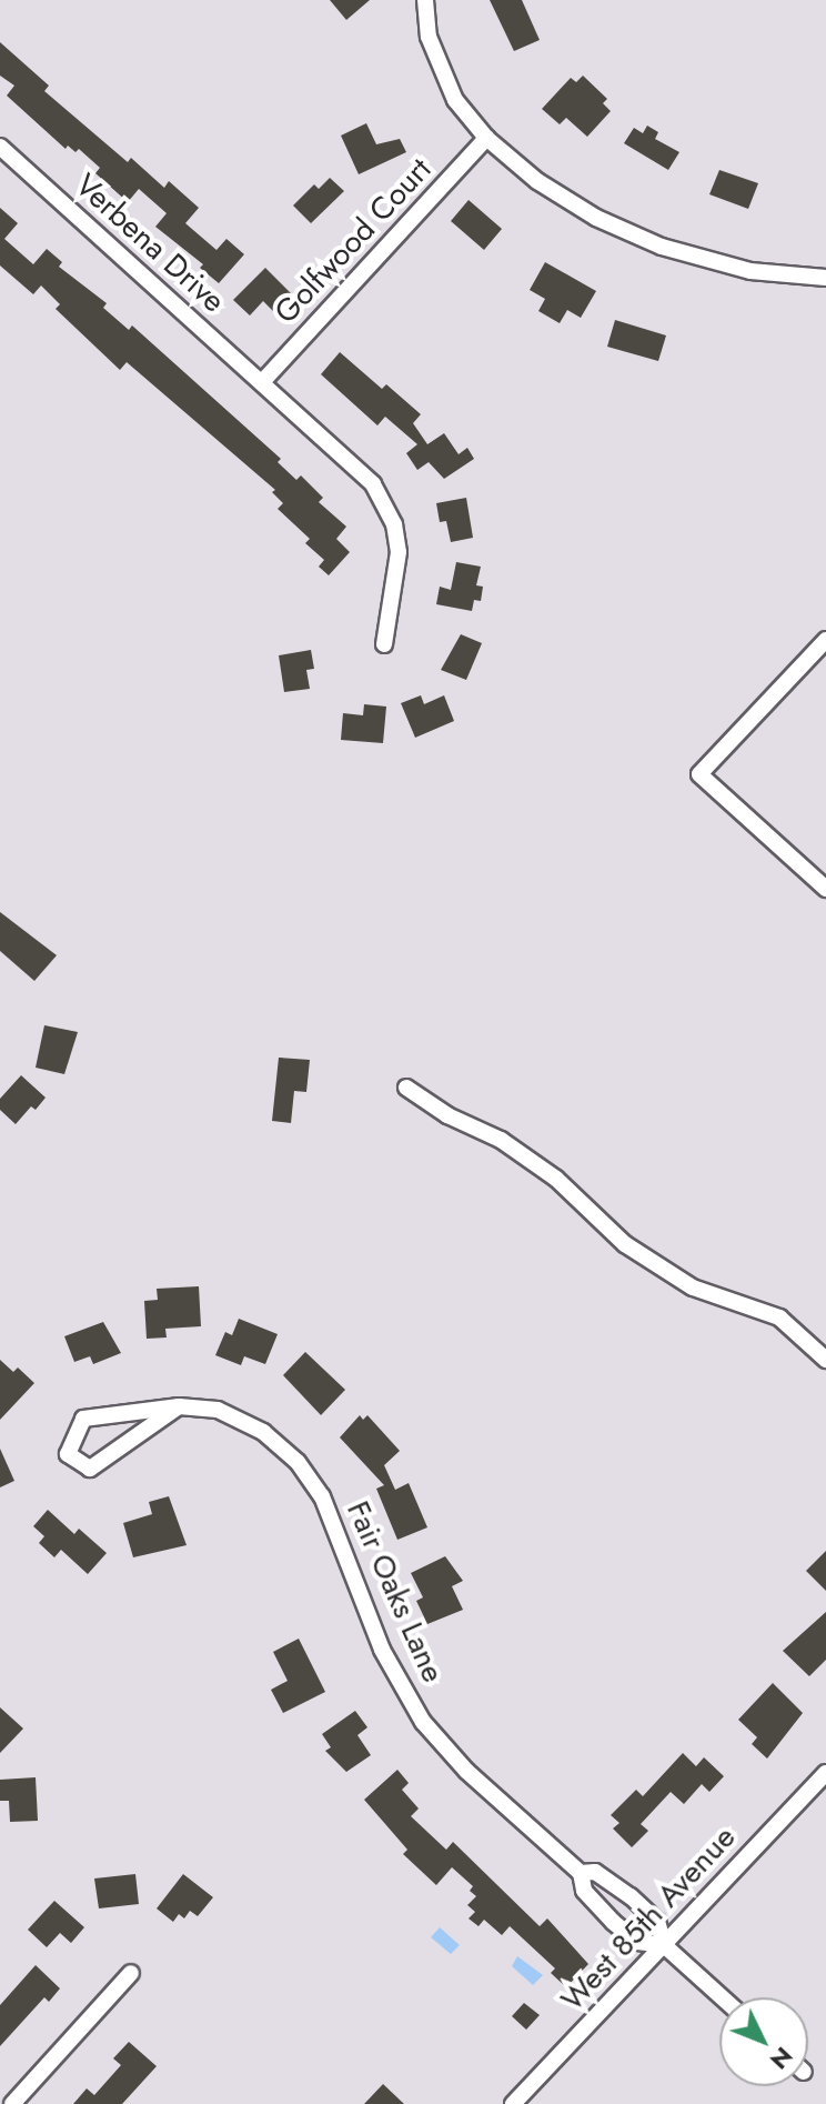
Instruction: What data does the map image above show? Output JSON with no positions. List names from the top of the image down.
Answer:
{
  "streets": {
    "street": [
      "Golfwood Court",
      "Verbena Drive",
      "Fair Oaks Lane",
      "West 85th Avenue"
    ]
  },
  "crossings": [
    ["Golfwood Court", "Verbena Drive"],
    ["Fair Oaks Lane", "West 85th Avenue"]
  ],
  "north": "bottom right"
}
